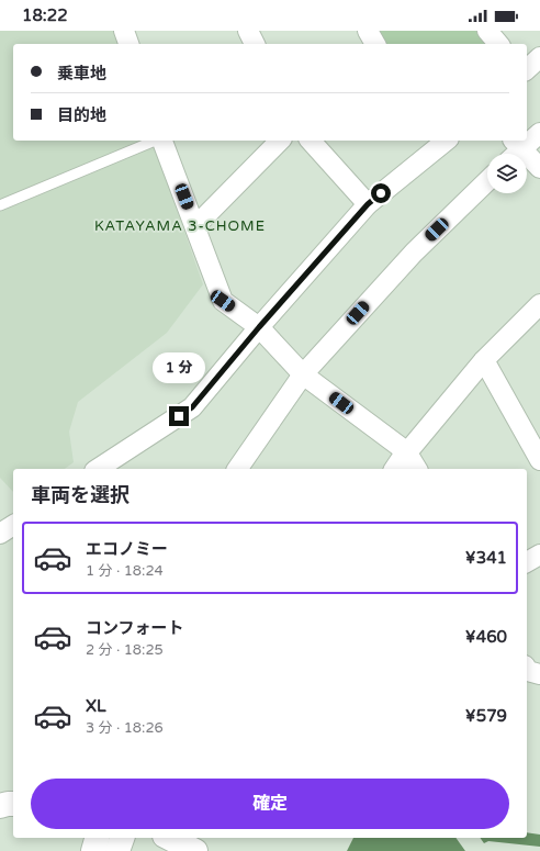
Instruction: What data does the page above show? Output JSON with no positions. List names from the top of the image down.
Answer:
{
  "districts": ["KATAYAMA 3-CHOME"],
  "page": {
    "status": "18:22",
    "banner": ["乗車地", "目的地"],
    "bubble": "1 分",
    "heading": "車両を選択",
    "list": [
      {
        "name": "エコノミー",
        "note": "1 分 · 18:24",
        "value": "¥341"
      },
      {
        "name": "コンフォート",
        "note": "2 分 · 18:25",
        "value": "¥460"
      },
      {
        "name": "XL",
        "note": "3 分 · 18:26",
        "value": "¥579"
      }
    ],
    "buttons": "確定"
  }
}
